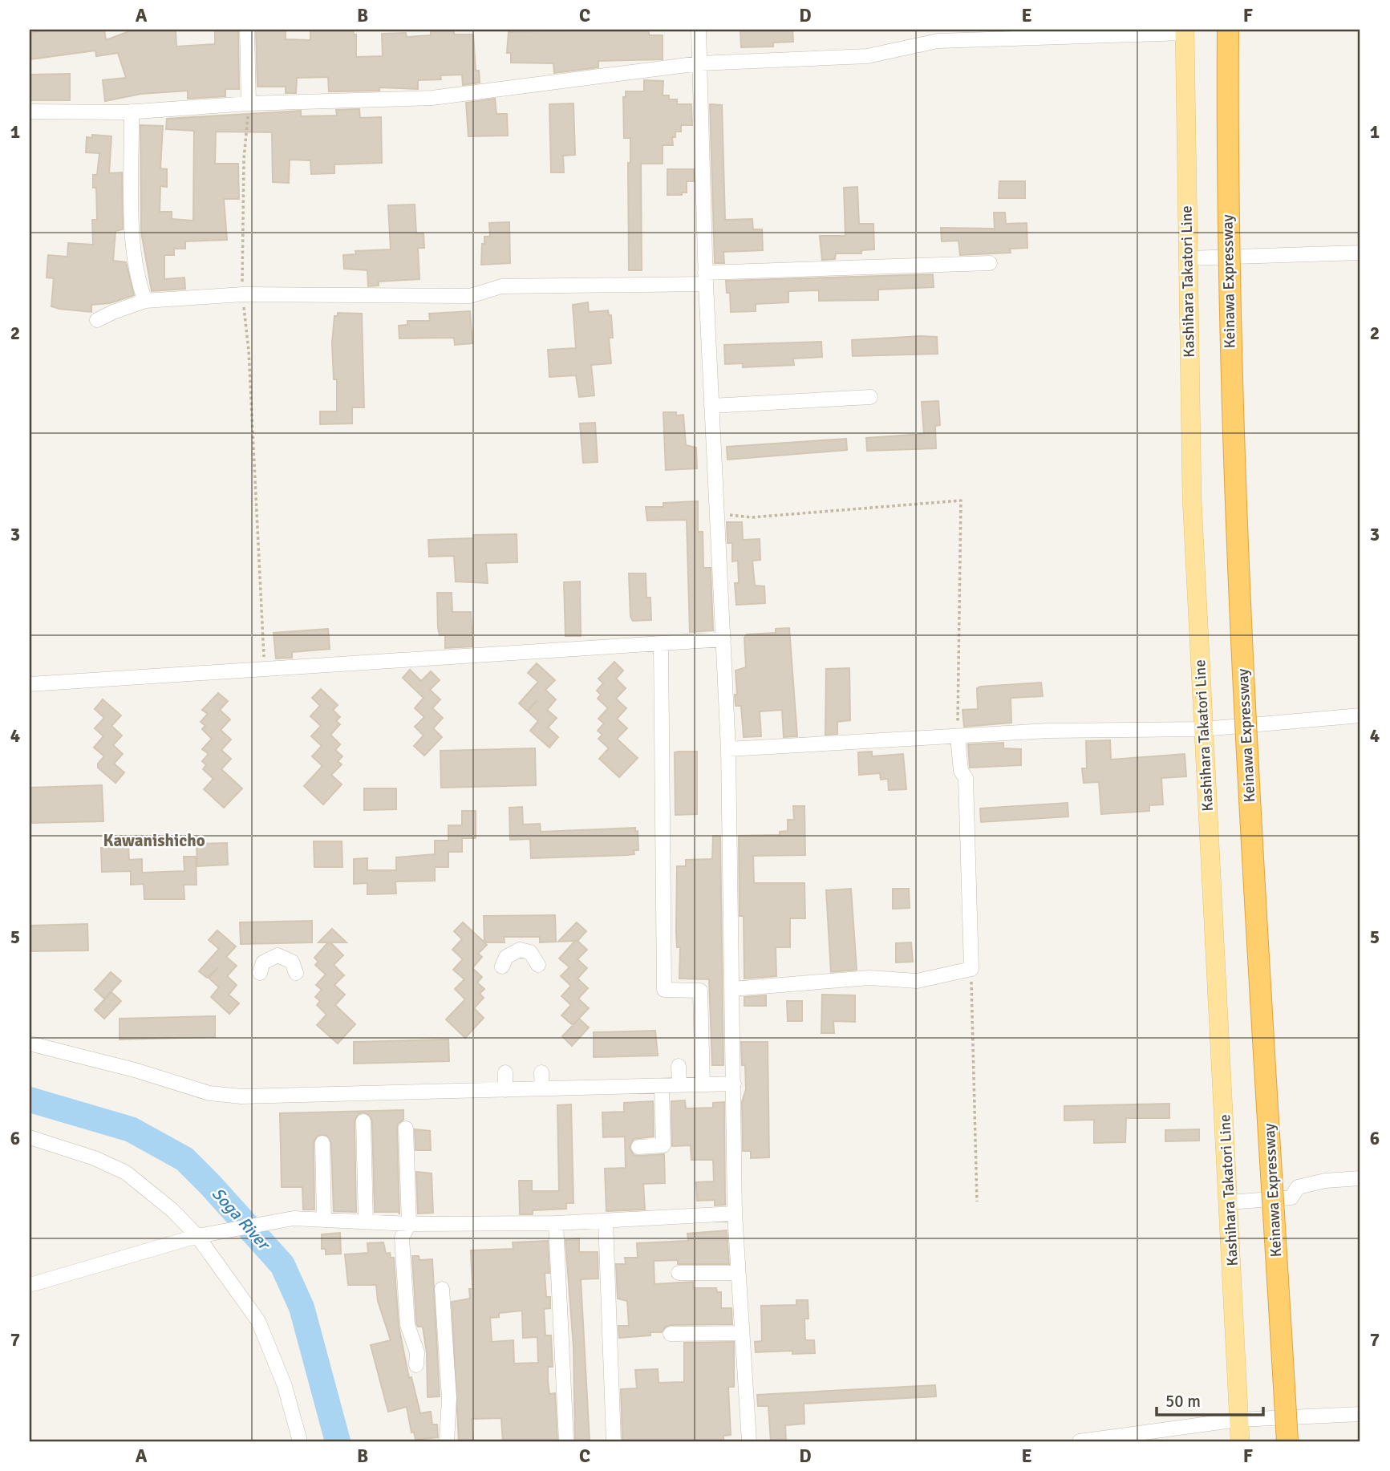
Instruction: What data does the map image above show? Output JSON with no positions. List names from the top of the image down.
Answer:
{
  "streets": {
    "highway": ["Keinawa Expressway"],
    "main road": ["Kashihara Takatori Line"]
  },
  "districts": ["Kawanishicho"],
  "water": ["Soga River"],
  "scale_bar": "50 m",
  "grid": {
    "columns": [
      "A",
      "B",
      "C",
      "D",
      "E",
      "F"
    ],
    "rows": [
      "1",
      "2",
      "3",
      "4",
      "5",
      "6",
      "7"
    ]
  }
}
